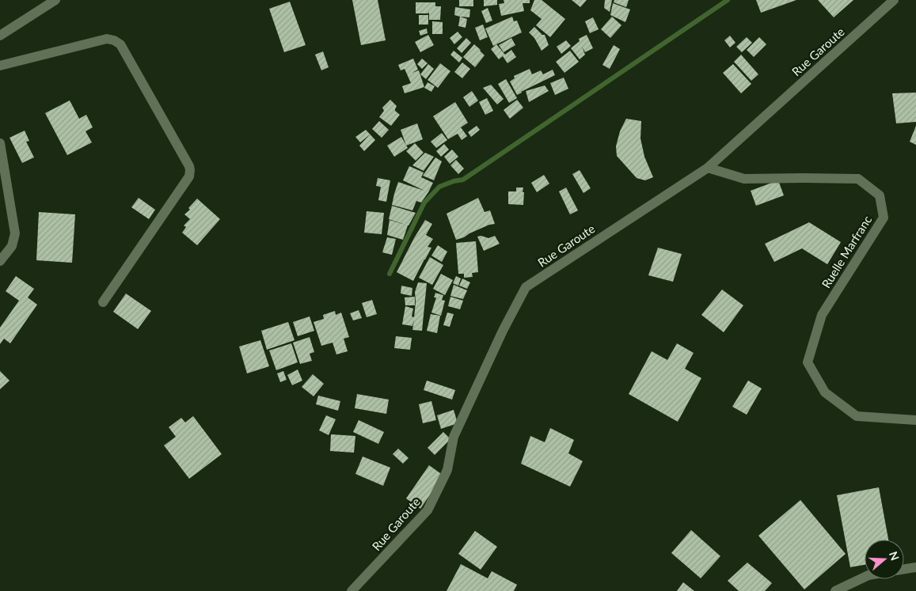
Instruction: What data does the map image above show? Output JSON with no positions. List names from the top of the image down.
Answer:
{
  "streets": {
    "street": ["Rue Garoute", "Ruelle Marfranc"]
  },
  "crossings": [
    ["Rue Garoute", "Ruelle Marfranc"]
  ],
  "north": "right"
}
